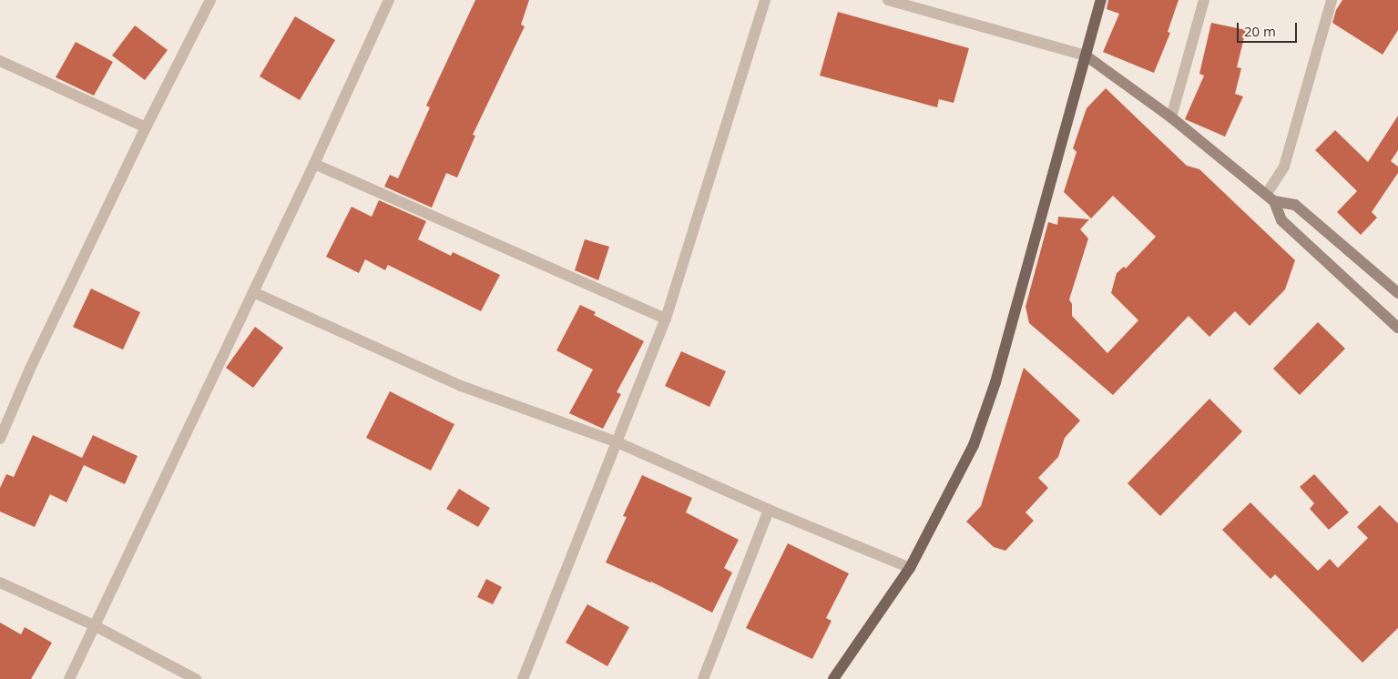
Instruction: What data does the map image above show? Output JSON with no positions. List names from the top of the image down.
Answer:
{
  "scale_bar": "20 m"
}
